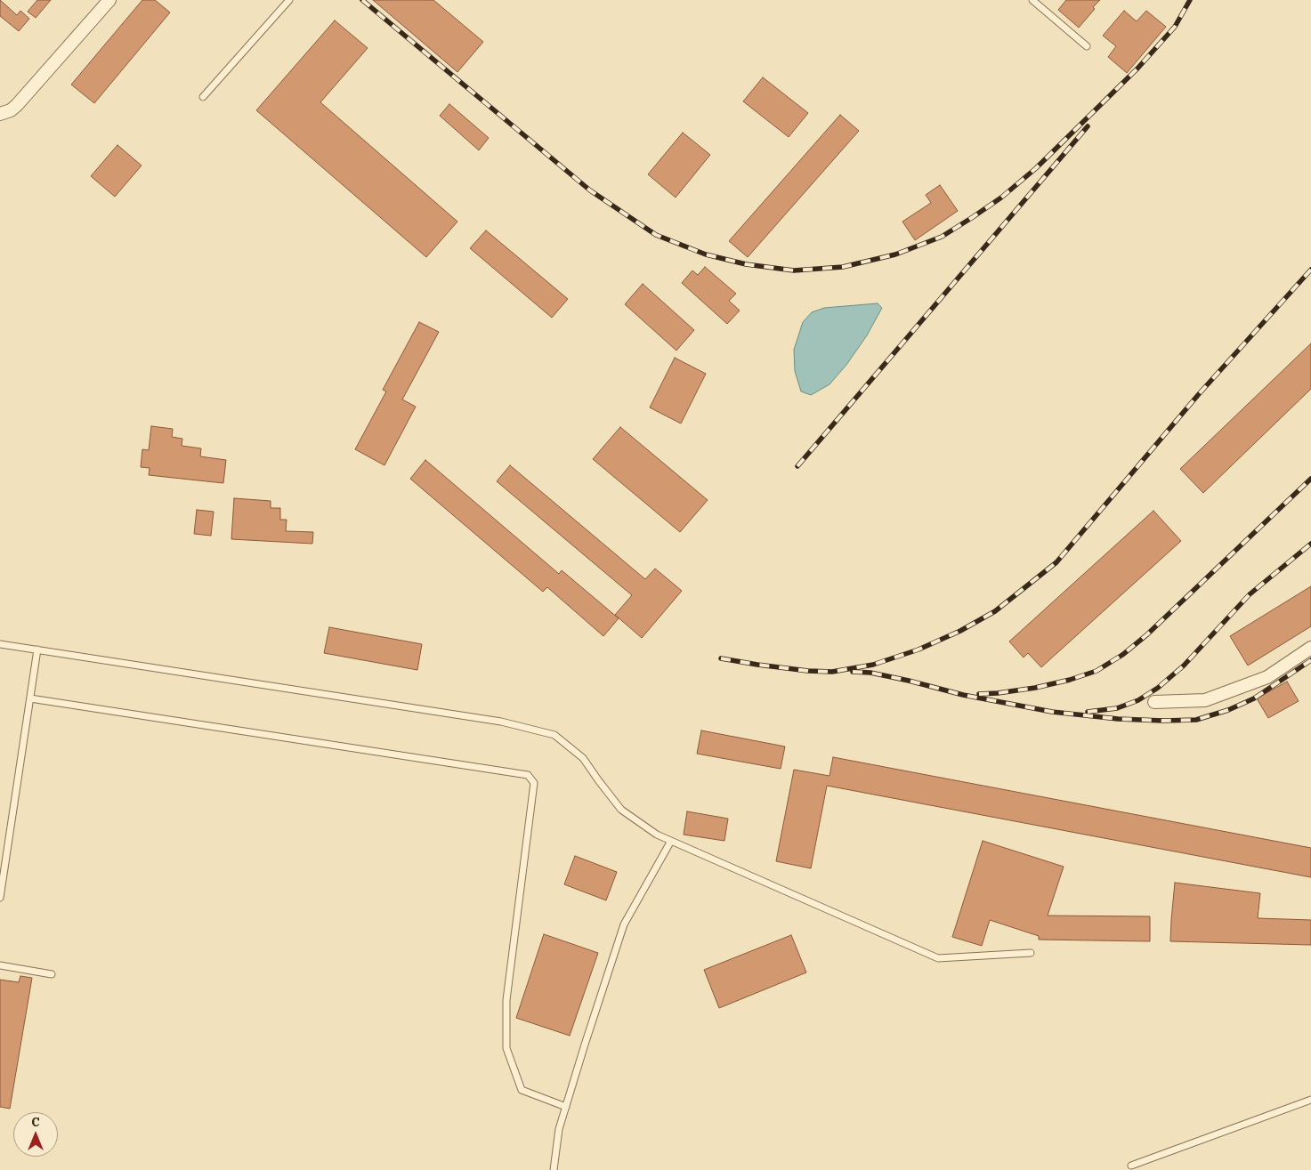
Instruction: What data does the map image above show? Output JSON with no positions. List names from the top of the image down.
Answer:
{
  "north": "top"
}
